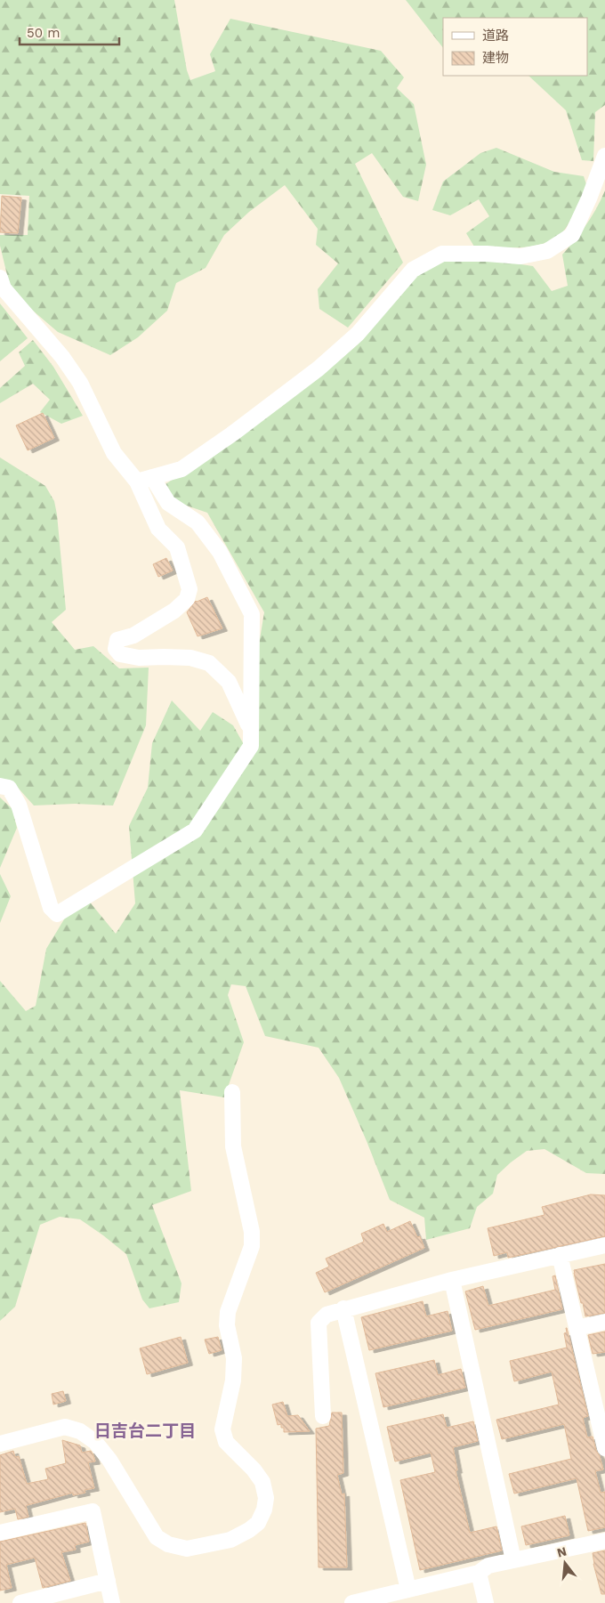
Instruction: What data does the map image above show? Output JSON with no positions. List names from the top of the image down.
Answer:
{
  "districts": ["日吉台二丁目"],
  "legend": ["道路", "建物"],
  "scale_bar": "50 m",
  "north": "top"
}
